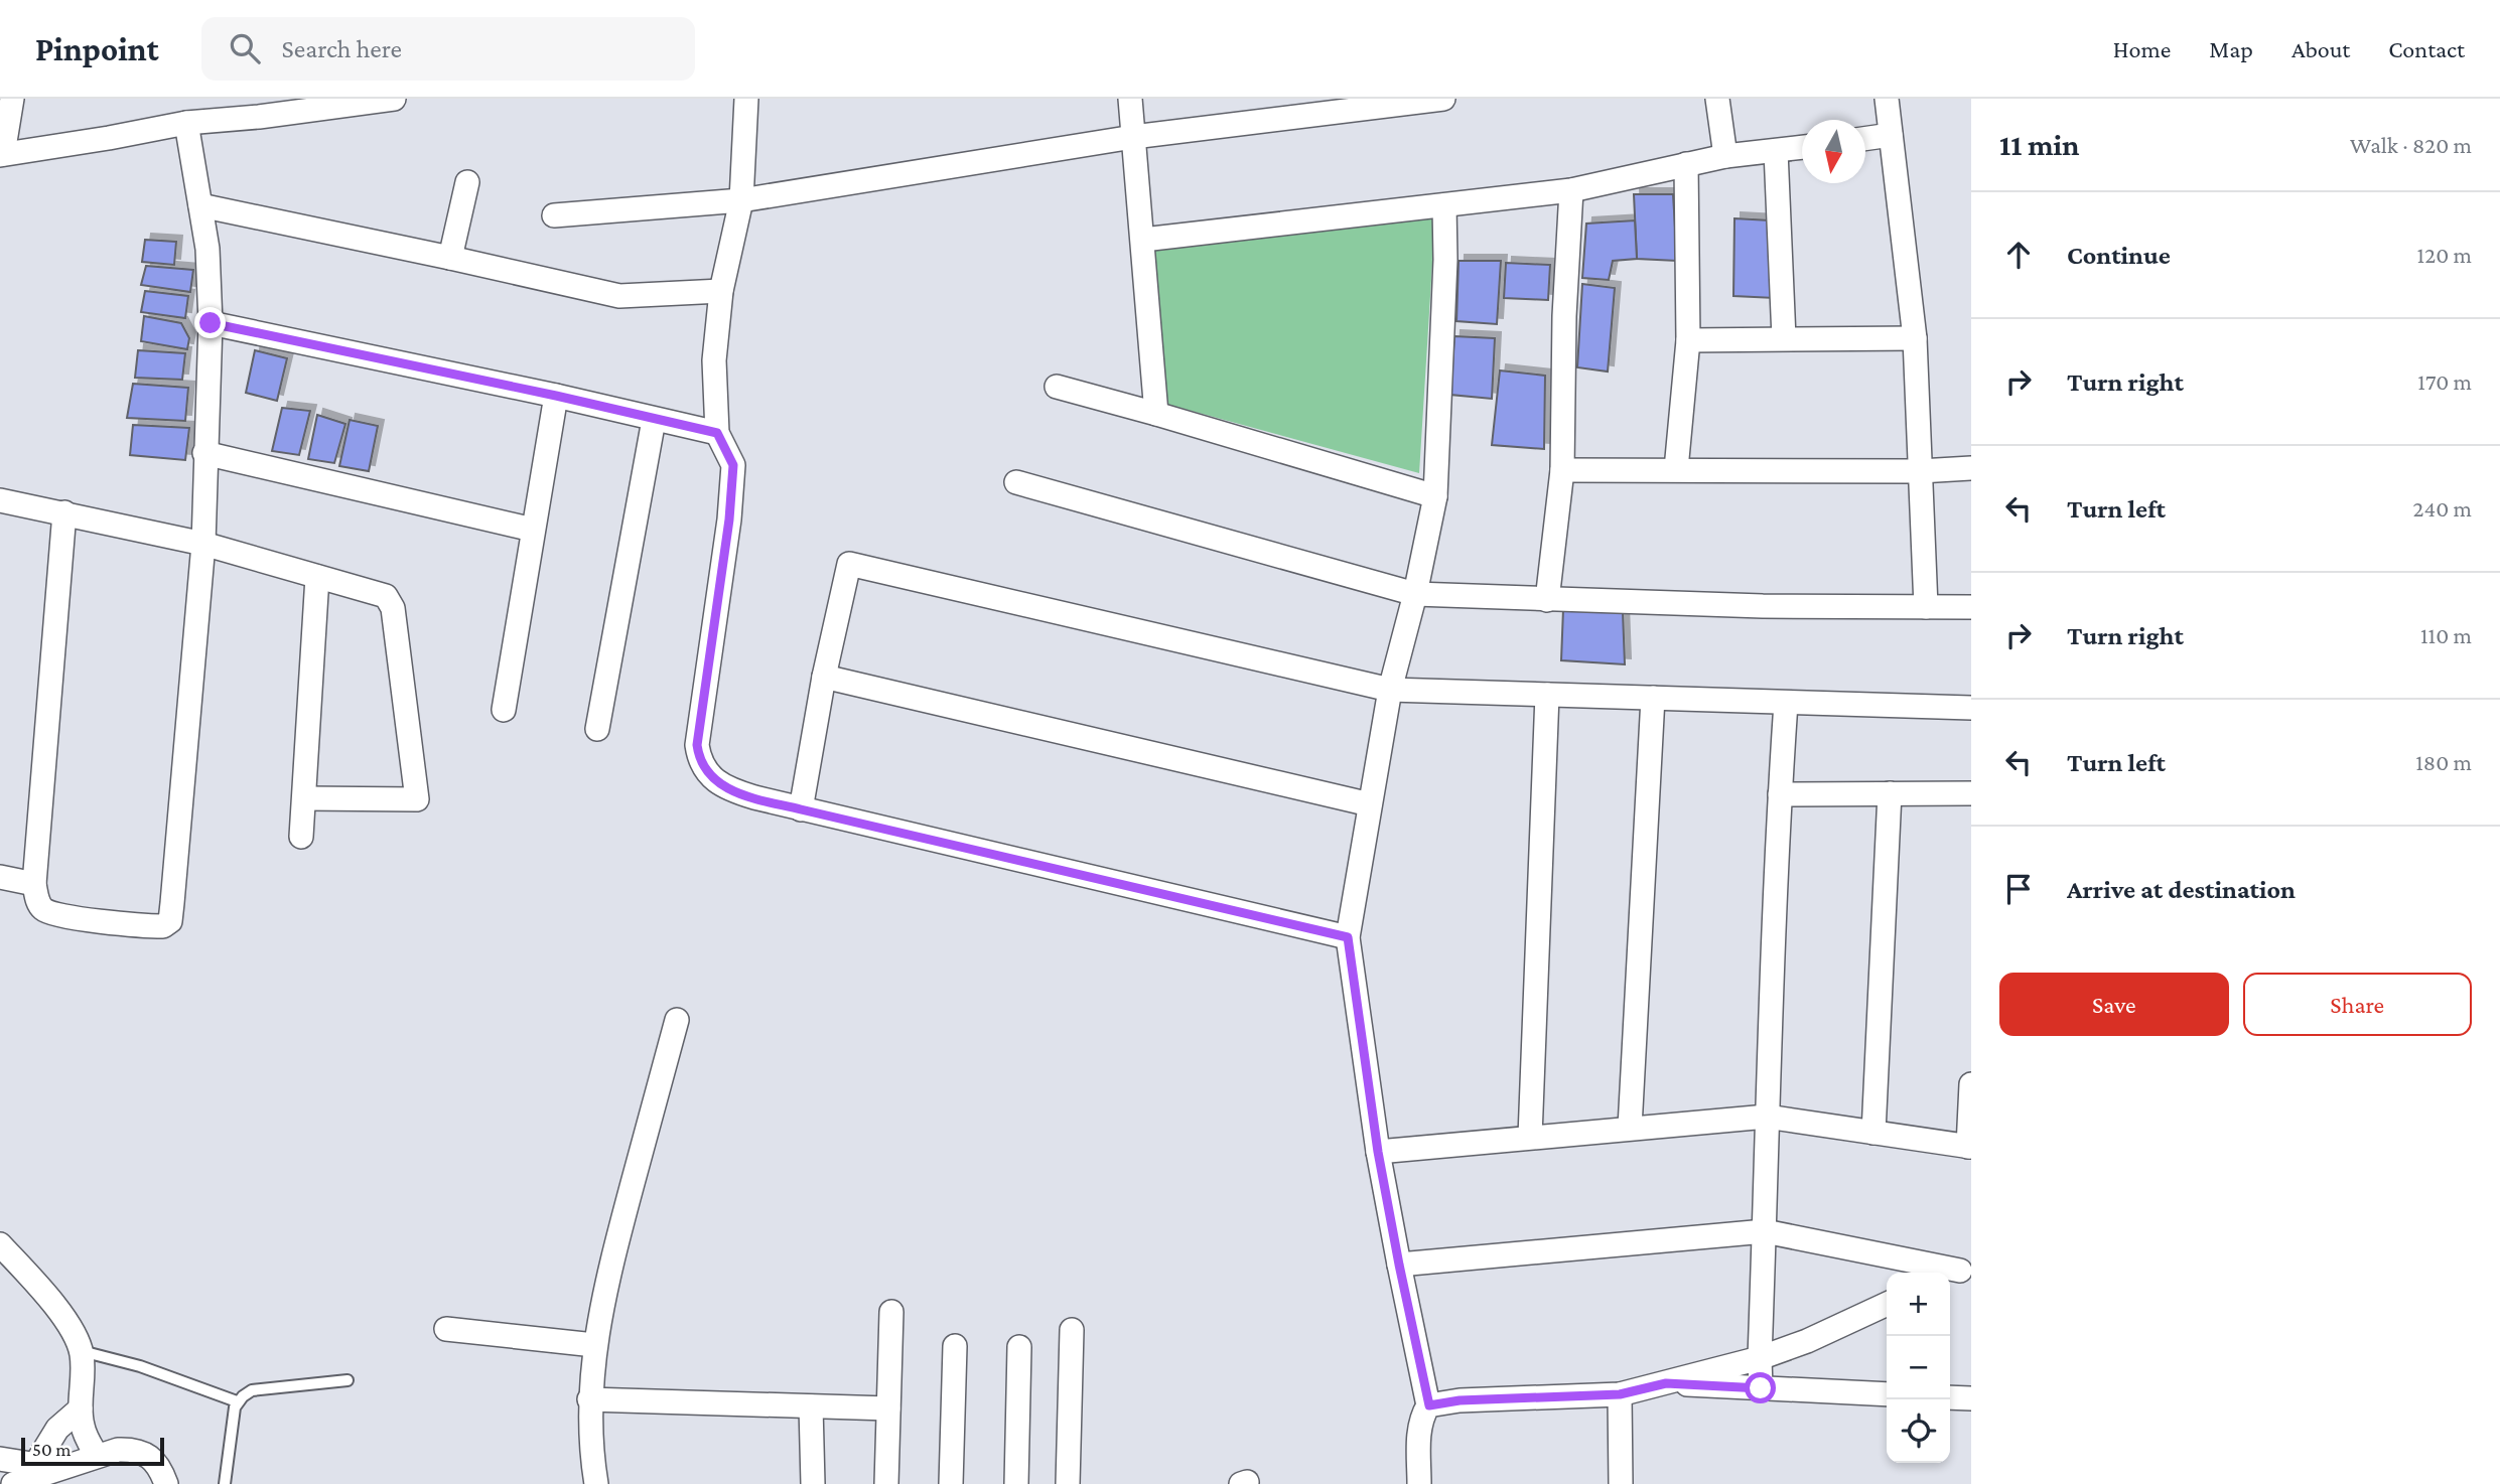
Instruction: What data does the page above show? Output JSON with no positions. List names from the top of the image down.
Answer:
{
  "scale_bar": "50 m",
  "north": "bottom",
  "page": {
    "header": "Pinpoint",
    "search": "Search here",
    "nav": [
      "Home",
      "Map",
      "About",
      "Contact"
    ],
    "heading": ["11 min", "Walk · 820 m"],
    "list": [
      ["Continue", "120 m"],
      ["Turn right", "170 m"],
      ["Turn left", "240 m"],
      ["Turn right", "110 m"],
      ["Turn left", "180 m"],
      "Arrive at destination"
    ],
    "buttons": ["Save", "Share"],
    "map_buttons": ["+", "−"],
    "scale": "50 m"
  }
}
